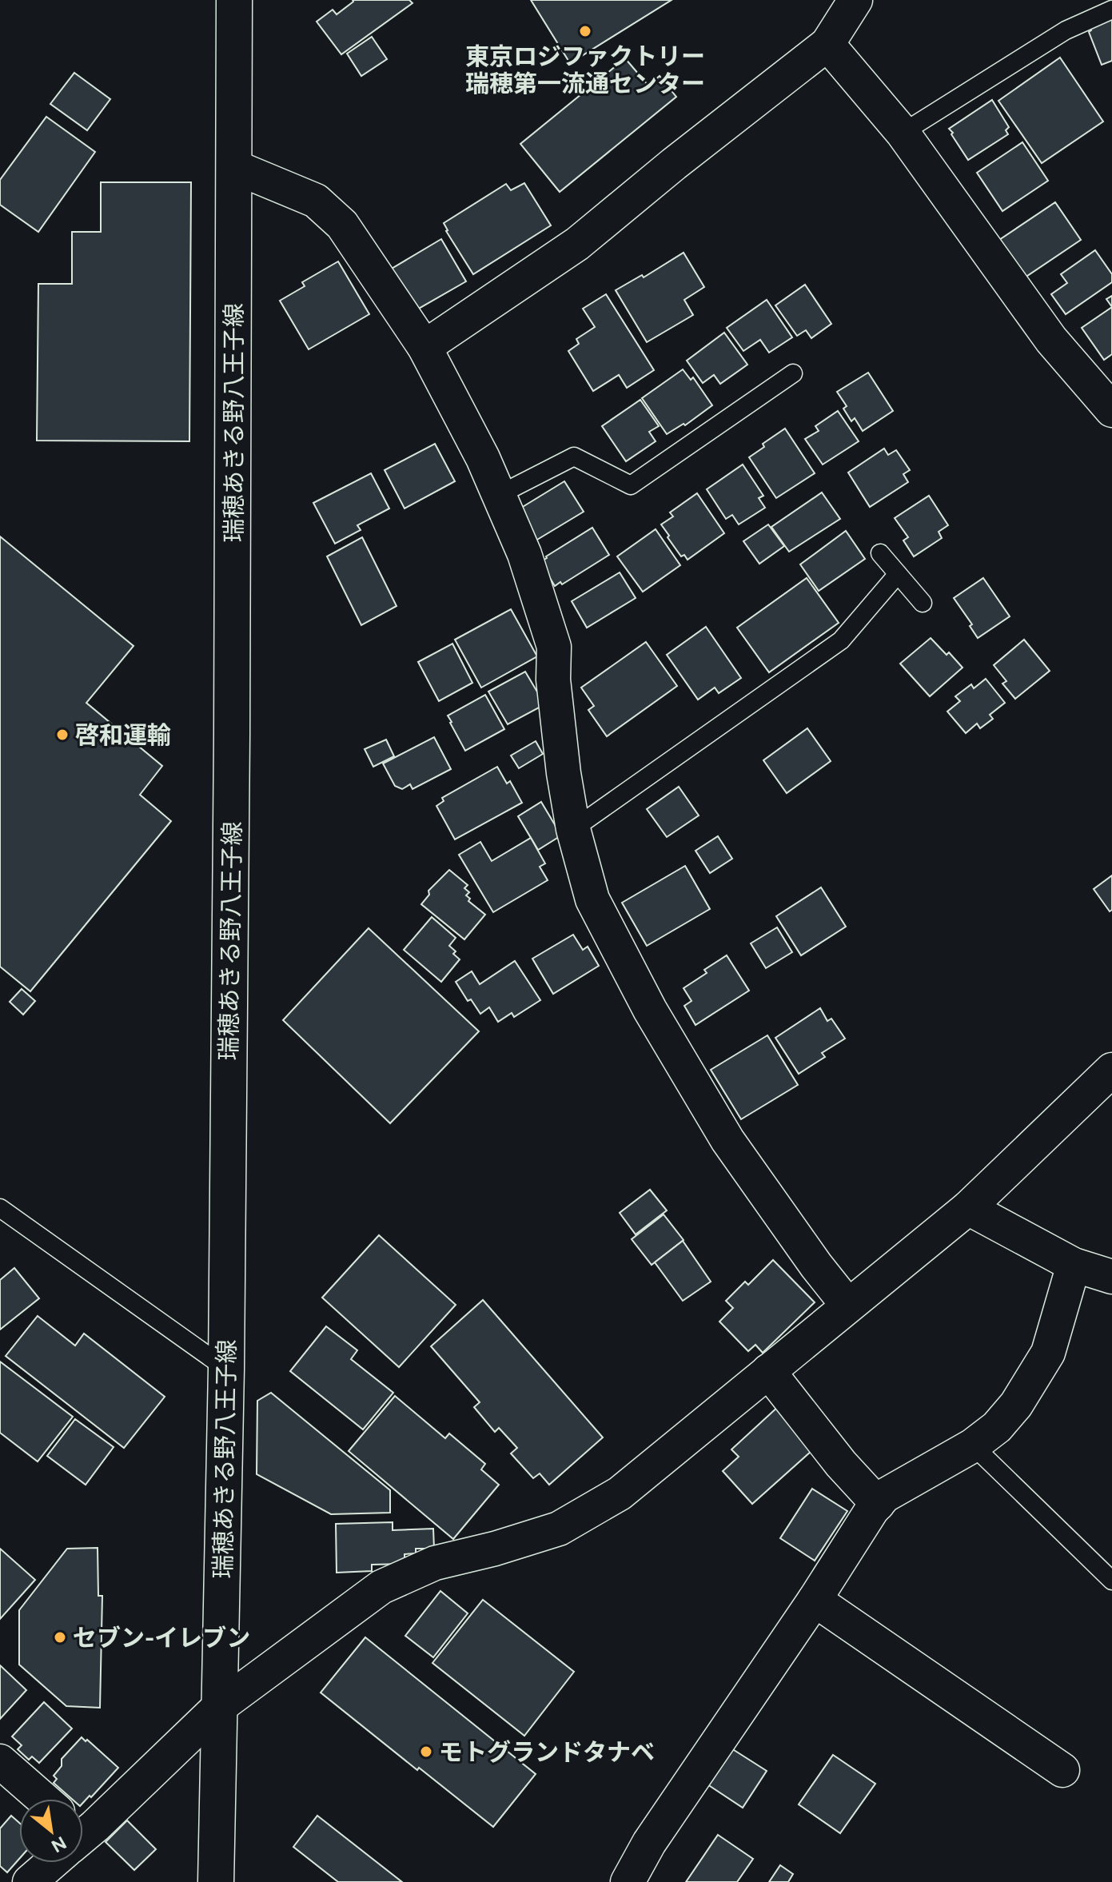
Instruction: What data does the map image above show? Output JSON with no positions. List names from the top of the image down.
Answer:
{
  "streets": {
    "main road": ["瑞穂あきる野八王子線"]
  },
  "places": [
    "東京ロジファクトリー 瑞穂第一流通センター",
    "啓和運輸",
    "セブン-イレブン",
    "モトグランドタナベ"
  ],
  "north": "bottom right"
}
